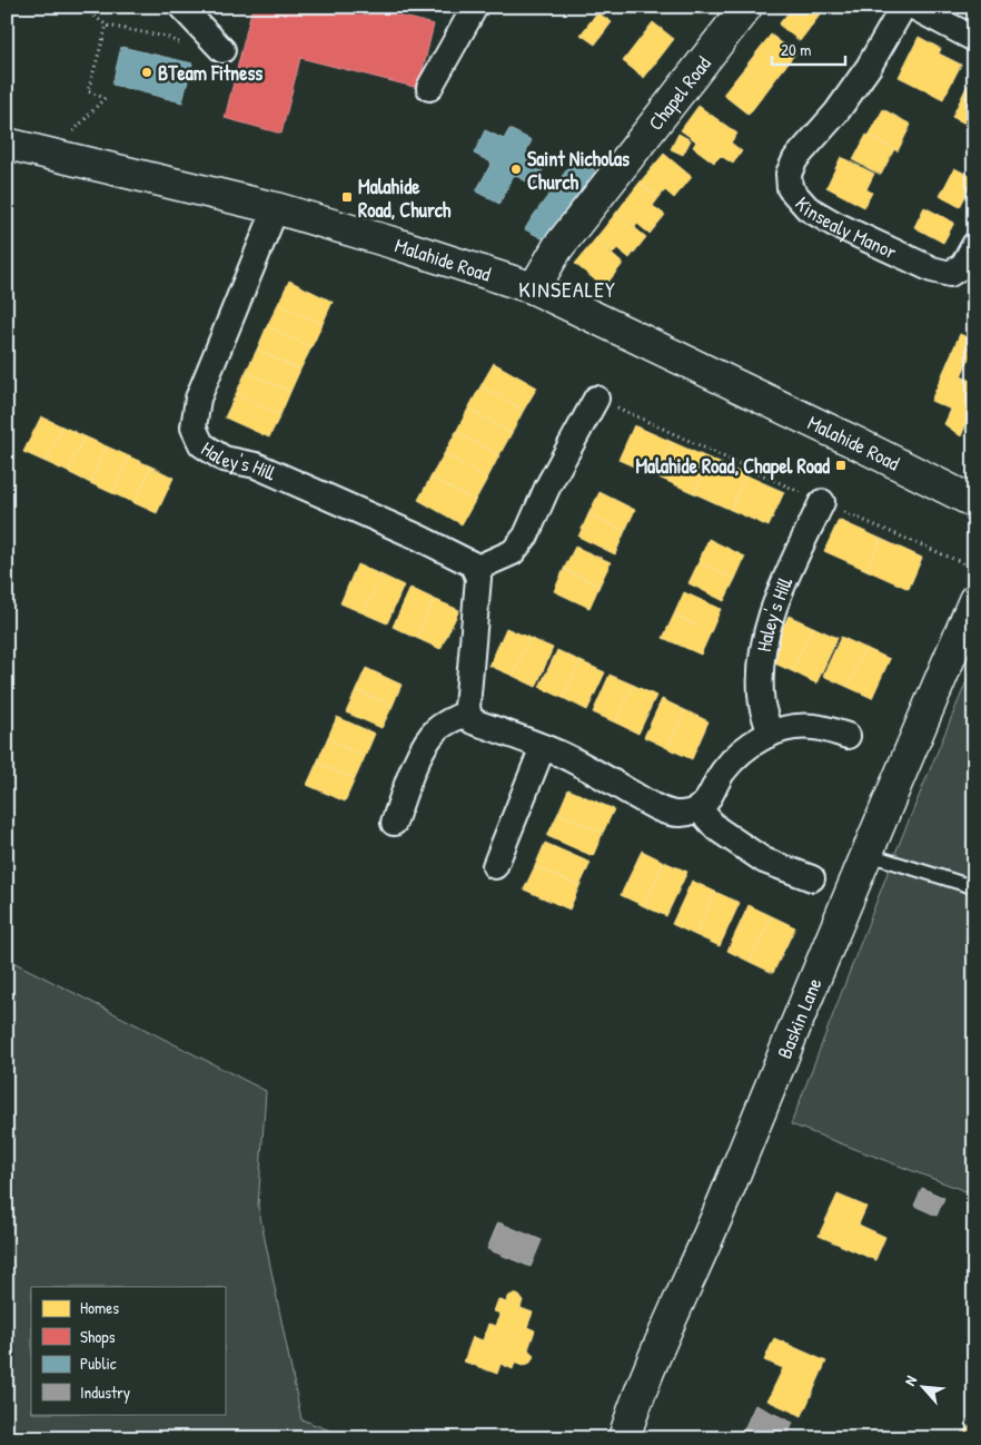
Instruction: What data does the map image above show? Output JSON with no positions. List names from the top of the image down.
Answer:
{
  "streets": {
    "street": [
      "Chapel Road",
      "Kinsealy Manor",
      "Malahide Road",
      "Haley's Hill",
      "Baskin Lane"
    ]
  },
  "crossings": [
    ["Chapel Road", "Malahide Road"],
    ["Malahide Road", "Haley's Hill"]
  ],
  "districts": ["KINSEALEY"],
  "places": {
    "other": ["BTeam Fitness", "Saint Nicholas Church"],
    "transit": ["Malahide Road, Church", "Malahide Road, Chapel Road"]
  },
  "legend": [
    "Homes",
    "Shops",
    "Public",
    "Industry"
  ],
  "scale_bar": "20 m",
  "north": "top left"
}
